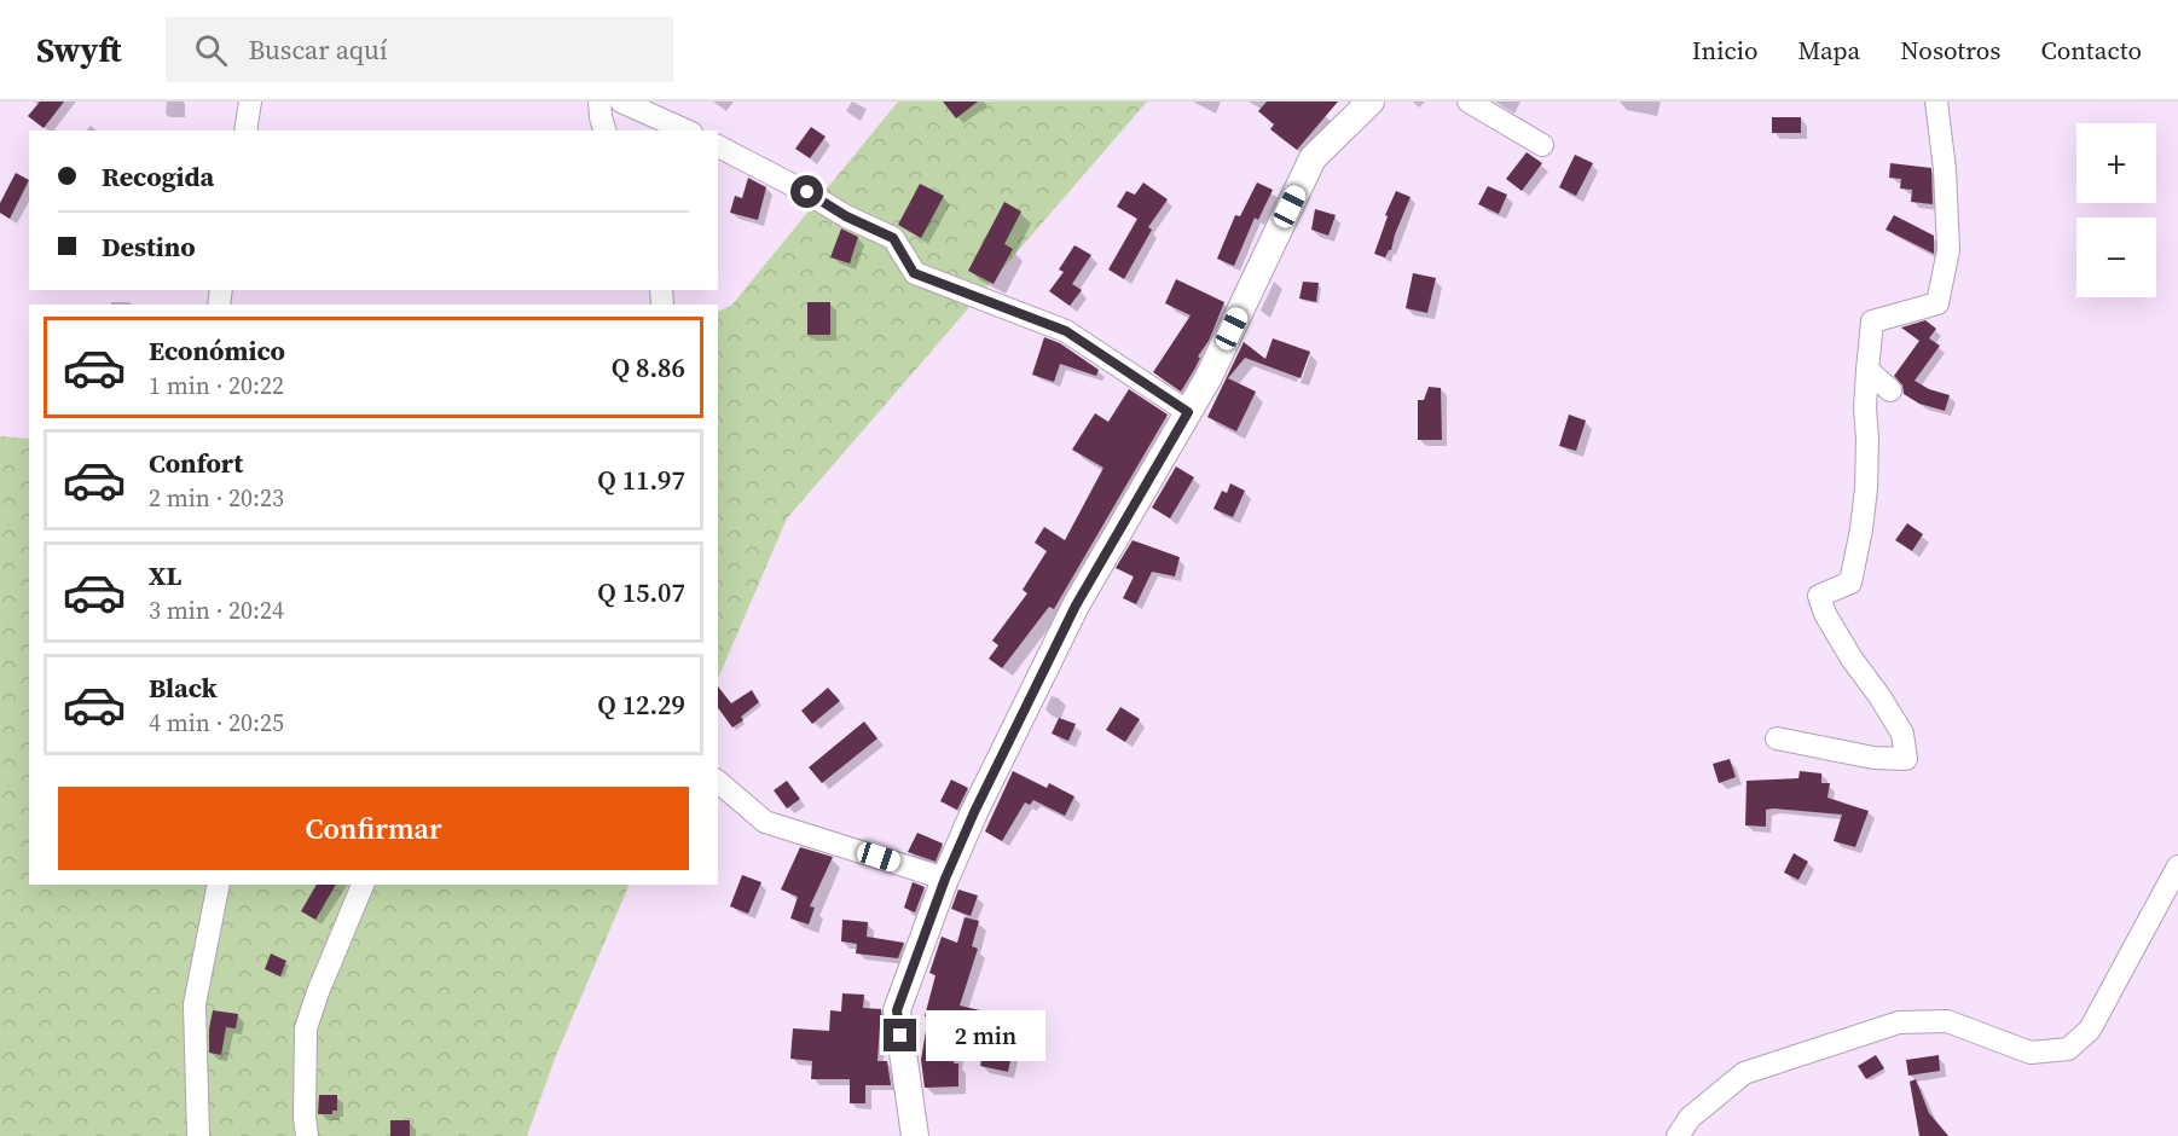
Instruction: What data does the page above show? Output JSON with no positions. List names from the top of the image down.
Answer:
{
  "page": {
    "header": "Swyft",
    "search": "Buscar aquí",
    "nav": [
      "Inicio",
      "Mapa",
      "Nosotros",
      "Contacto"
    ],
    "map_buttons": ["+", "−"],
    "banner": ["Recogida", "Destino"],
    "list": [
      {
        "name": "Económico",
        "note": "1 min · 20:22",
        "value": "Q 8.86"
      },
      {
        "name": "Confort",
        "note": "2 min · 20:23",
        "value": "Q 11.97"
      },
      {
        "name": "XL",
        "note": "3 min · 20:24",
        "value": "Q 15.07"
      },
      {
        "name": "Black",
        "note": "4 min · 20:25",
        "value": "Q 12.29"
      }
    ],
    "buttons": "Confirmar",
    "bubble": "2 min"
  }
}
